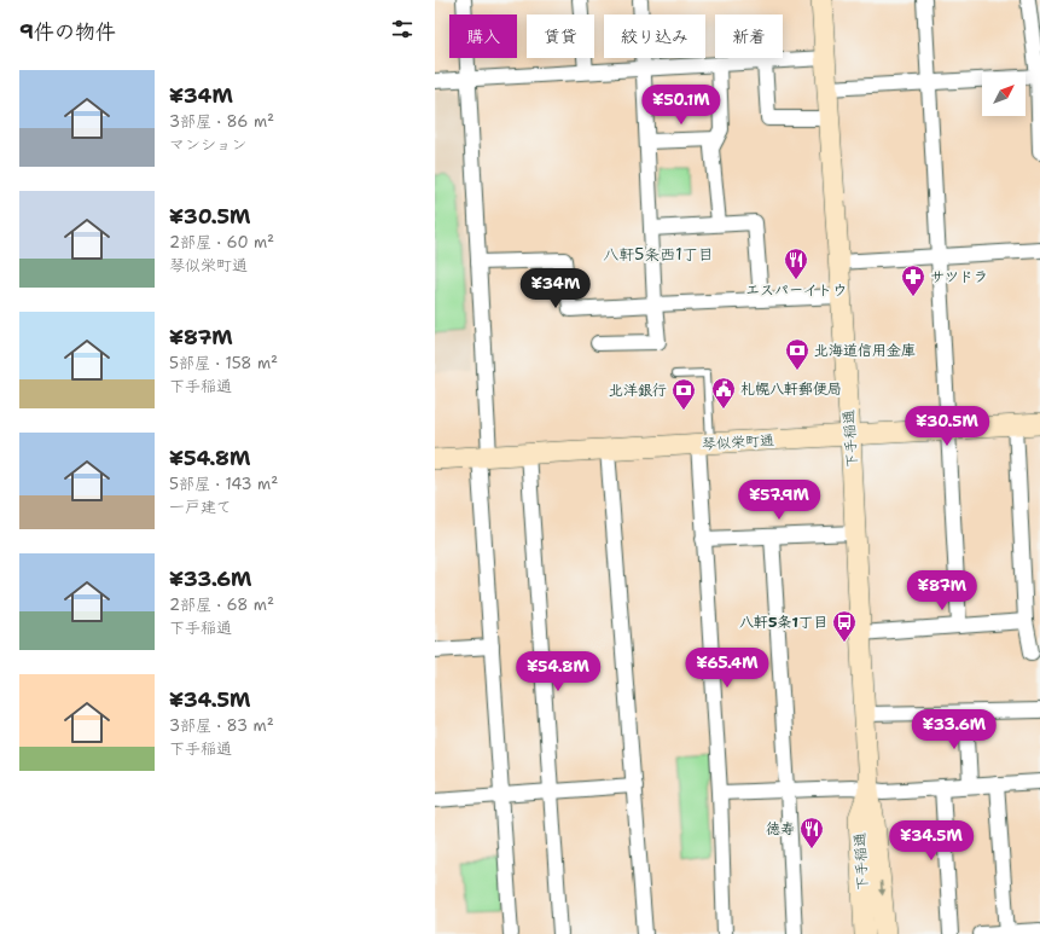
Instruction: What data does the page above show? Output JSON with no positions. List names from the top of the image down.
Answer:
{
  "streets": {
    "main road": ["下手稲通", "琴似栄町通"]
  },
  "crossings": [
    ["下手稲通", "琴似栄町通"]
  ],
  "districts": ["八軒5条西1丁目"],
  "places": {
    "restaurant": ["エスパーイトウ", "徳寿"],
    "pharmacy": ["サツドラ"],
    "bank": ["北海道信用金庫", "北洋銀行"],
    "public building": ["札幌八軒郵便局"],
    "bus stop": ["八軒5条1丁目"]
  },
  "north": "top right",
  "page": {
    "heading": "9件の物件",
    "chip": [
      "購入",
      "賃貸",
      "絞り込み",
      "新着"
    ],
    "list": [
      {
        "name": "¥34M",
        "note": "3部屋 · 86 m² · マンション"
      },
      {
        "name": "¥30.5M",
        "note": "2部屋 · 60 m² · 琴似栄町通"
      },
      {
        "name": "¥87M",
        "note": "5部屋 · 158 m² · 下手稲通"
      },
      {
        "name": "¥54.8M",
        "note": "5部屋 · 143 m² · 一戸建て"
      },
      {
        "name": "¥33.6M",
        "note": "2部屋 · 68 m² · 下手稲通"
      },
      {
        "name": "¥34.5M",
        "note": "3部屋 · 83 m² · 下手稲通"
      }
    ],
    "price": [
      "¥50.1M",
      "¥34M",
      "¥30.5M",
      "¥57.9M",
      "¥87M",
      "¥65.4M",
      "¥54.8M",
      "¥33.6M",
      "¥34.5M"
    ]
  }
}
